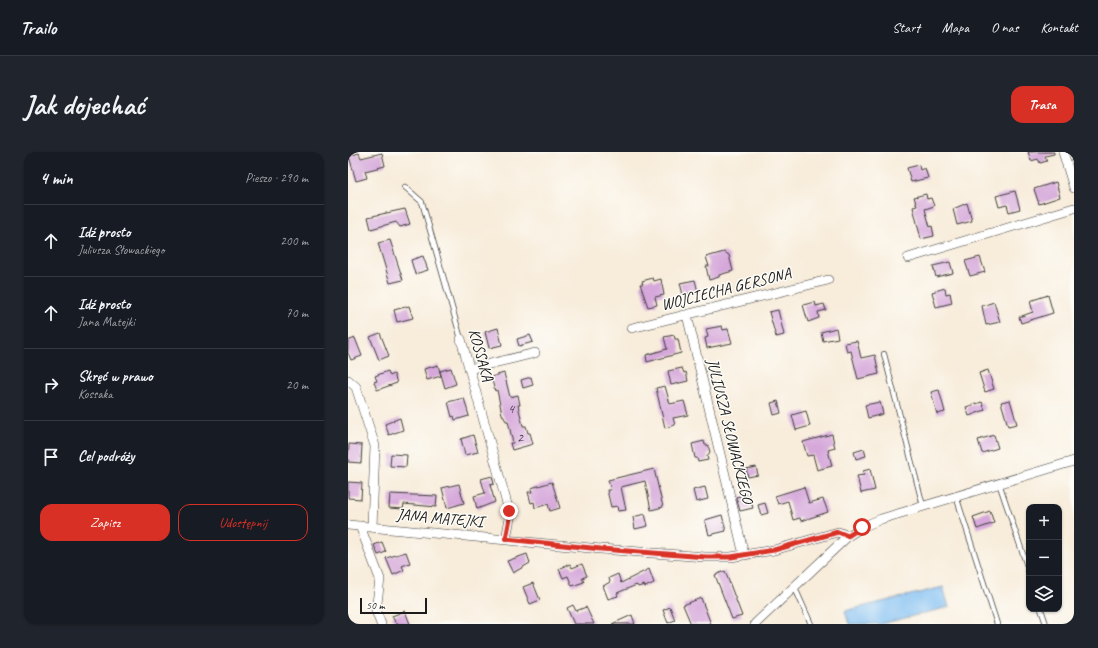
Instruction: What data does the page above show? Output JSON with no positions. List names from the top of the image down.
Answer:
{
  "streets": {
    "street": [
      "WOJCIECHA GERSONA",
      "KOSSAKA",
      "JULIUSZA SŁOWACKIEGO",
      "JANA MATEJKI"
    ]
  },
  "crossings": [
    ["WOJCIECHA GERSONA", "JULIUSZA SŁOWACKIEGO"],
    ["KOSSAKA", "JANA MATEJKI"],
    ["JULIUSZA SŁOWACKIEGO", "JANA MATEJKI"]
  ],
  "house_numbers": ["4", "2"],
  "scale_bar": "50 m",
  "page": {
    "header": "Trailo",
    "nav": [
      "Start",
      "Mapa",
      "O nas",
      "Kontakt"
    ],
    "buttons": [
      "Trasa",
      ["Zapisz", "Udostępnij"]
    ],
    "title": "Jak dojechać",
    "heading": ["4 min", "Pieszo · 290 m"],
    "list": [
      ["Idź prosto", "Juliusza Słowackiego", "200 m"],
      ["Idź prosto", "Jana Matejki", "70 m"],
      ["Skręć w prawo", "Kossaka", "20 m"],
      "Cel podróży"
    ],
    "map_buttons": ["+", "−"],
    "scale": "50 m"
  }
}
